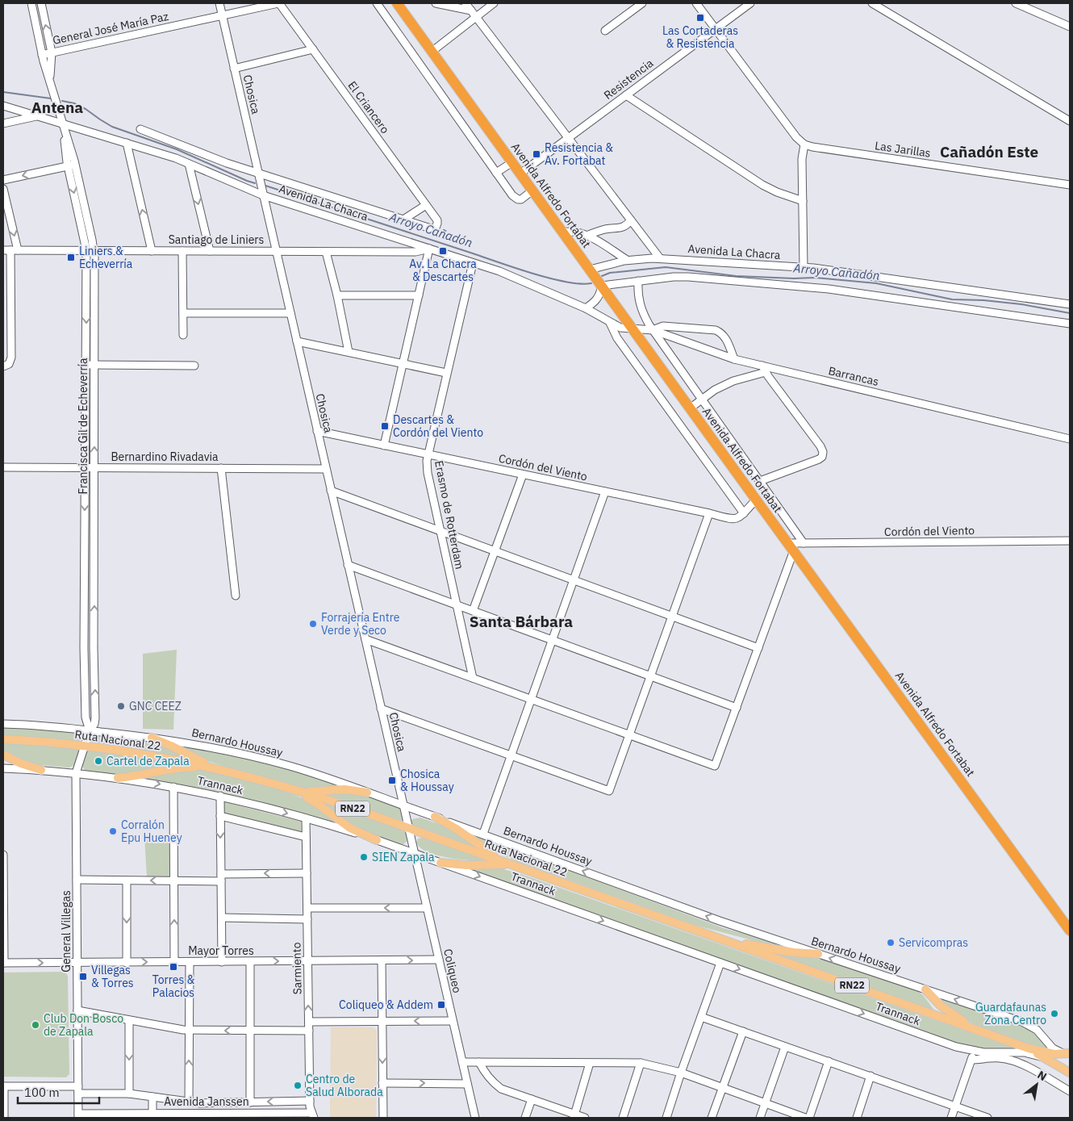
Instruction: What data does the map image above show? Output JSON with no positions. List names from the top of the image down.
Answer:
{
  "streets": {
    "highway": ["Avenida Alfredo Fortabat"],
    "main road": ["Ruta Nacional 22", "RN22"],
    "street": [
      "General José María Paz",
      "Resistencia",
      "Chosica",
      "El Criancero",
      "Las Jarillas",
      "Avenida La Chacra",
      "Santiago de Liniers",
      "Barrancas",
      "Francisca Gil de Echeverría",
      "Bernardino Rivadavia",
      "Cordón del Viento",
      "Erasmo de Rotterdam",
      "Bernardo Houssay",
      "Trannack",
      "General Villegas",
      "Mayor Torres",
      "Sarmiento",
      "Coliqueo",
      "Avenida Janssen"
    ]
  },
  "crossings": [
    ["General José María Paz", "Chosica"],
    ["General José María Paz", "El Criancero"],
    ["General José María Paz", "Francisca Gil de Echeverría"],
    ["Resistencia", "Avenida Alfredo Fortabat"],
    ["Chosica", "Avenida La Chacra"],
    ["Chosica", "Santiago de Liniers"],
    ["Chosica", "Bernardino Rivadavia"],
    ["Chosica", "Cordón del Viento"],
    ["Chosica", "Ruta Nacional 22"],
    ["Chosica", "Bernardo Houssay"],
    ["Chosica", "Coliqueo"],
    ["El Criancero", "Avenida La Chacra"],
    ["Avenida Alfredo Fortabat", "Avenida La Chacra"],
    ["Avenida Alfredo Fortabat", "Barrancas"],
    ["Avenida Alfredo Fortabat", "Cordón del Viento"],
    ["Avenida La Chacra", "Santiago de Liniers"],
    ["Avenida La Chacra", "Barrancas"],
    ["Avenida La Chacra", "Francisca Gil de Echeverría"],
    ["Avenida La Chacra", "Erasmo de Rotterdam"],
    ["Santiago de Liniers", "Francisca Gil de Echeverría"],
    ["Francisca Gil de Echeverría", "Bernardino Rivadavia"],
    ["Francisca Gil de Echeverría", "Ruta Nacional 22"],
    ["Francisca Gil de Echeverría", "Bernardo Houssay"],
    ["Francisca Gil de Echeverría", "General Villegas"],
    ["Cordón del Viento", "Erasmo de Rotterdam"],
    ["Ruta Nacional 22", "Bernardo Houssay"],
    ["Ruta Nacional 22", "Trannack"],
    ["Ruta Nacional 22", "General Villegas"],
    ["Ruta Nacional 22", "Coliqueo"],
    ["Trannack", "General Villegas"],
    ["Trannack", "Sarmiento"],
    ["Trannack", "Coliqueo"],
    ["General Villegas", "Mayor Torres"],
    ["General Villegas", "Avenida Janssen"],
    ["Mayor Torres", "Sarmiento"],
    ["Mayor Torres", "Coliqueo"],
    ["Sarmiento", "Avenida Janssen"]
  ],
  "one_way": ["Bernardo Houssay"],
  "districts": ["Antena", "Cañadón Este", "Santa Bárbara"],
  "water": ["Arroyo Cañadón"],
  "places": {
    "transit": [
      "Las Cortaderas & Resistencia",
      "Resistencia & Av. Fortabat",
      "Av. La Chacra & Descartes",
      "Liniers & Echeverría",
      "Descartes & Cordón del Viento",
      "Chosica & Houssay",
      "Torres & Palacios",
      "Villegas & Torres",
      "Coliqueo & Addem"
    ],
    "other": [
      "Forrajería Entre Verde y Seco",
      "GNC CEEZ",
      "Cartel de Zapala",
      "Corralón Epu Hueney",
      "SIEN Zapala",
      "Servicompras",
      "Guardafaunas Zona Centro",
      "Club Don Bosco de Zapala",
      "Centro de Salud Alborada"
    ]
  },
  "scale_bar": "100 m",
  "north": "top right"
}
